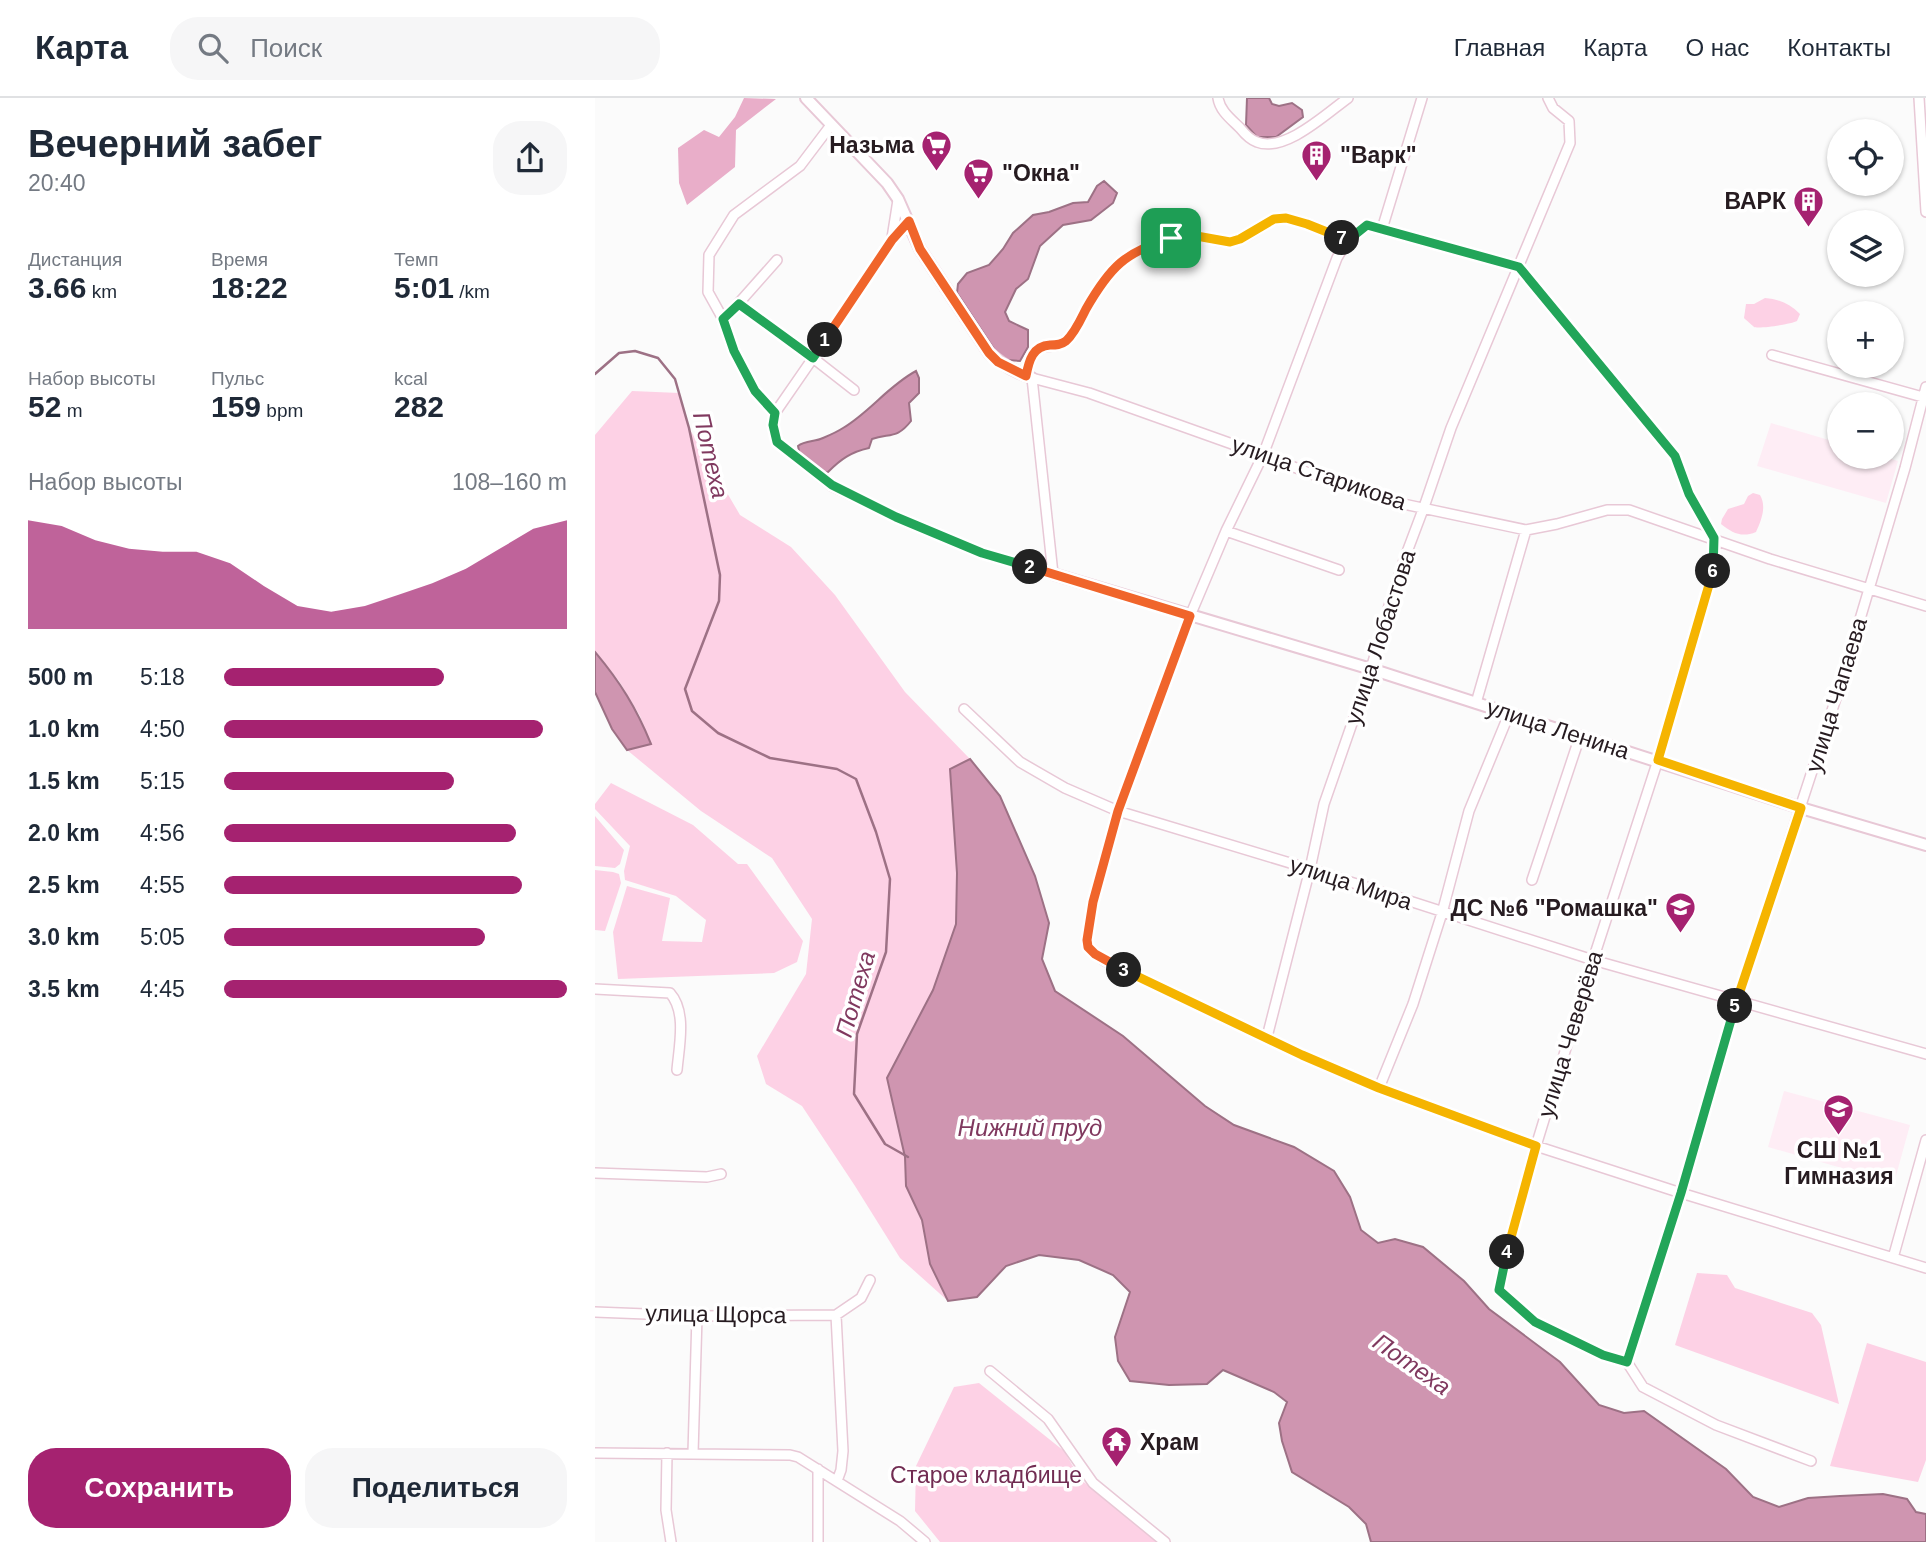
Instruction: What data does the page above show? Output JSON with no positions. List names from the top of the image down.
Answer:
{
  "streets": {
    "street": [
      "улица Старикова",
      "улица Лобастова",
      "улица Чапаева",
      "улица Ленина",
      "улица Мира",
      "улица Чеверёва",
      "улица Щорса"
    ]
  },
  "crossings": [
    ["улица Старикова", "улица Лобастова"],
    ["улица Старикова", "улица Чапаева"],
    ["улица Старикова", "улица Чеверёва"],
    ["улица Лобастова", "улица Ленина"],
    ["улица Лобастова", "улица Мира"],
    ["улица Чапаева", "улица Ленина"],
    ["улица Чапаева", "улица Мира"],
    ["улица Чапаева", "улица Чеверёва"],
    ["улица Ленина", "улица Чеверёва"],
    ["улица Мира", "улица Чеверёва"]
  ],
  "water": ["Потеха", "Нижний пруд"],
  "parks": ["Старое кладбище"],
  "places": {
    "supermarket": ["Назьма", "\"Окна\""],
    "building": ["\"Варк\"", "ВАРК"],
    "school or university": ["ДС №6 \"Ромашка\"", "СШ №1 Гимназия"],
    "temple": ["Храм"]
  },
  "page": {
    "header": "Карта",
    "search": "Поиск",
    "nav": [
      "Главная",
      "Карта",
      "О нас",
      "Контакты"
    ],
    "heading": ["Вечерний забег", "20:40"],
    "map_buttons": ["+", "−"],
    "stats": [
      ["Дистанция", "3.66 km"],
      ["Время", "18:22"],
      ["Темп", "5:01 /km"],
      ["Набор высоты", "52 m"],
      ["Пульс", "159 bpm"],
      ["kcal", "282"]
    ],
    "pins": [
      "7",
      "1",
      "2",
      "6",
      "3",
      "5",
      "4"
    ],
    "chart": ["Набор высоты", "108–160 m"],
    "list": [
      {
        "name": "500 m",
        "note": "5:18"
      },
      {
        "name": "1.0 km",
        "note": "4:50"
      },
      {
        "name": "1.5 km",
        "note": "5:15"
      },
      {
        "name": "2.0 km",
        "note": "4:56"
      },
      {
        "name": "2.5 km",
        "note": "4:55"
      },
      {
        "name": "3.0 km",
        "note": "5:05"
      },
      {
        "name": "3.5 km",
        "note": "4:45"
      }
    ],
    "buttons": ["Сохранить", "Поделиться"]
  }
}
